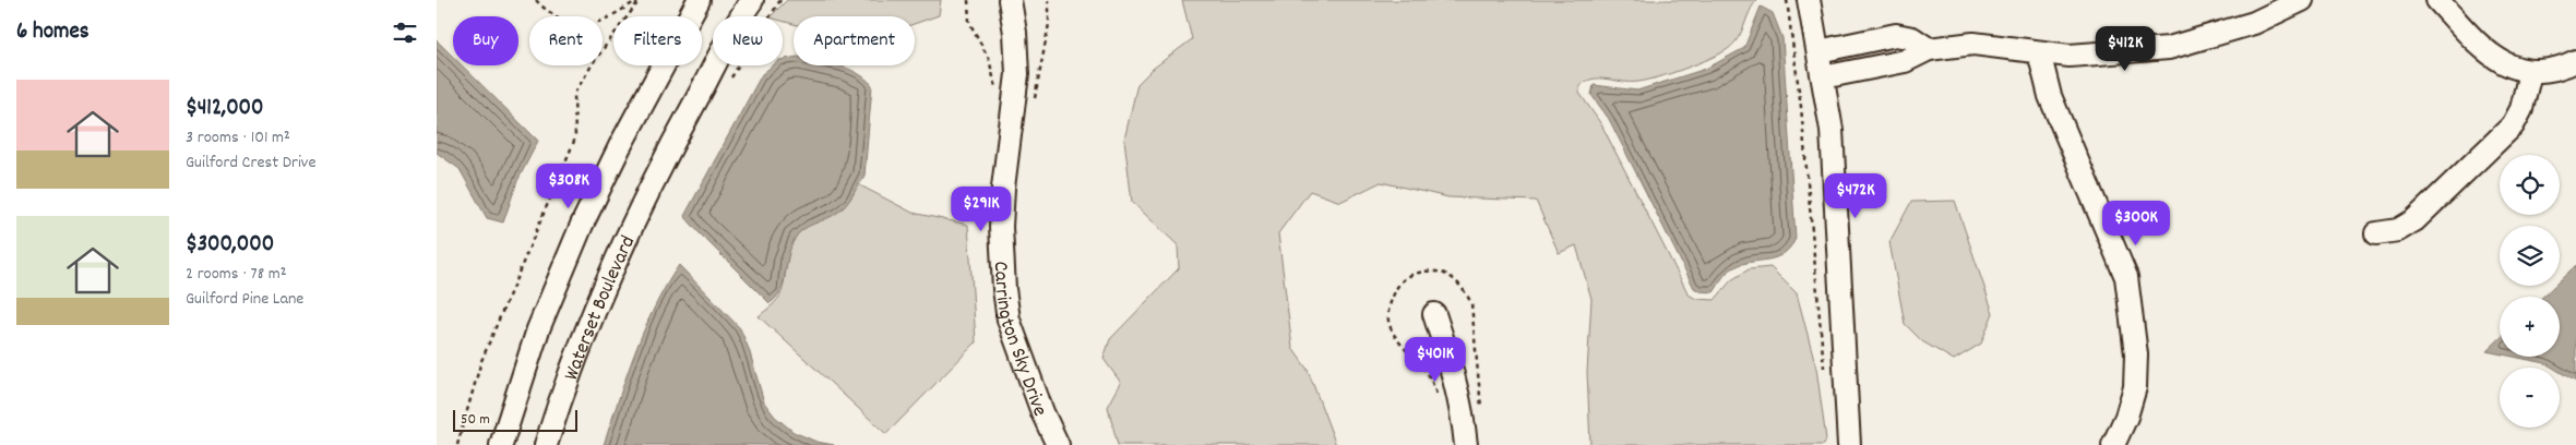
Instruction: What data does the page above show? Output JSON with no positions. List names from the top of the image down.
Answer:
{
  "streets": {
    "street": ["Waterset Boulevard", "Carrington Sky Drive"]
  },
  "scale_bar": "50 m",
  "page": {
    "heading": "6 homes",
    "chip": [
      "Buy",
      "Rent",
      "Filters",
      "New",
      "Apartment"
    ],
    "price": [
      "$412K",
      "$308K",
      "$472K",
      "$291K",
      "$300K",
      "$401K"
    ],
    "list": [
      {
        "name": "$412,000",
        "note": "3 rooms · 101 m² · Guilford Crest Drive"
      },
      {
        "name": "$300,000",
        "note": "2 rooms · 78 m² · Guilford Pine Lane"
      }
    ],
    "map_buttons": ["+", "−"],
    "scale": "50 m"
  }
}
